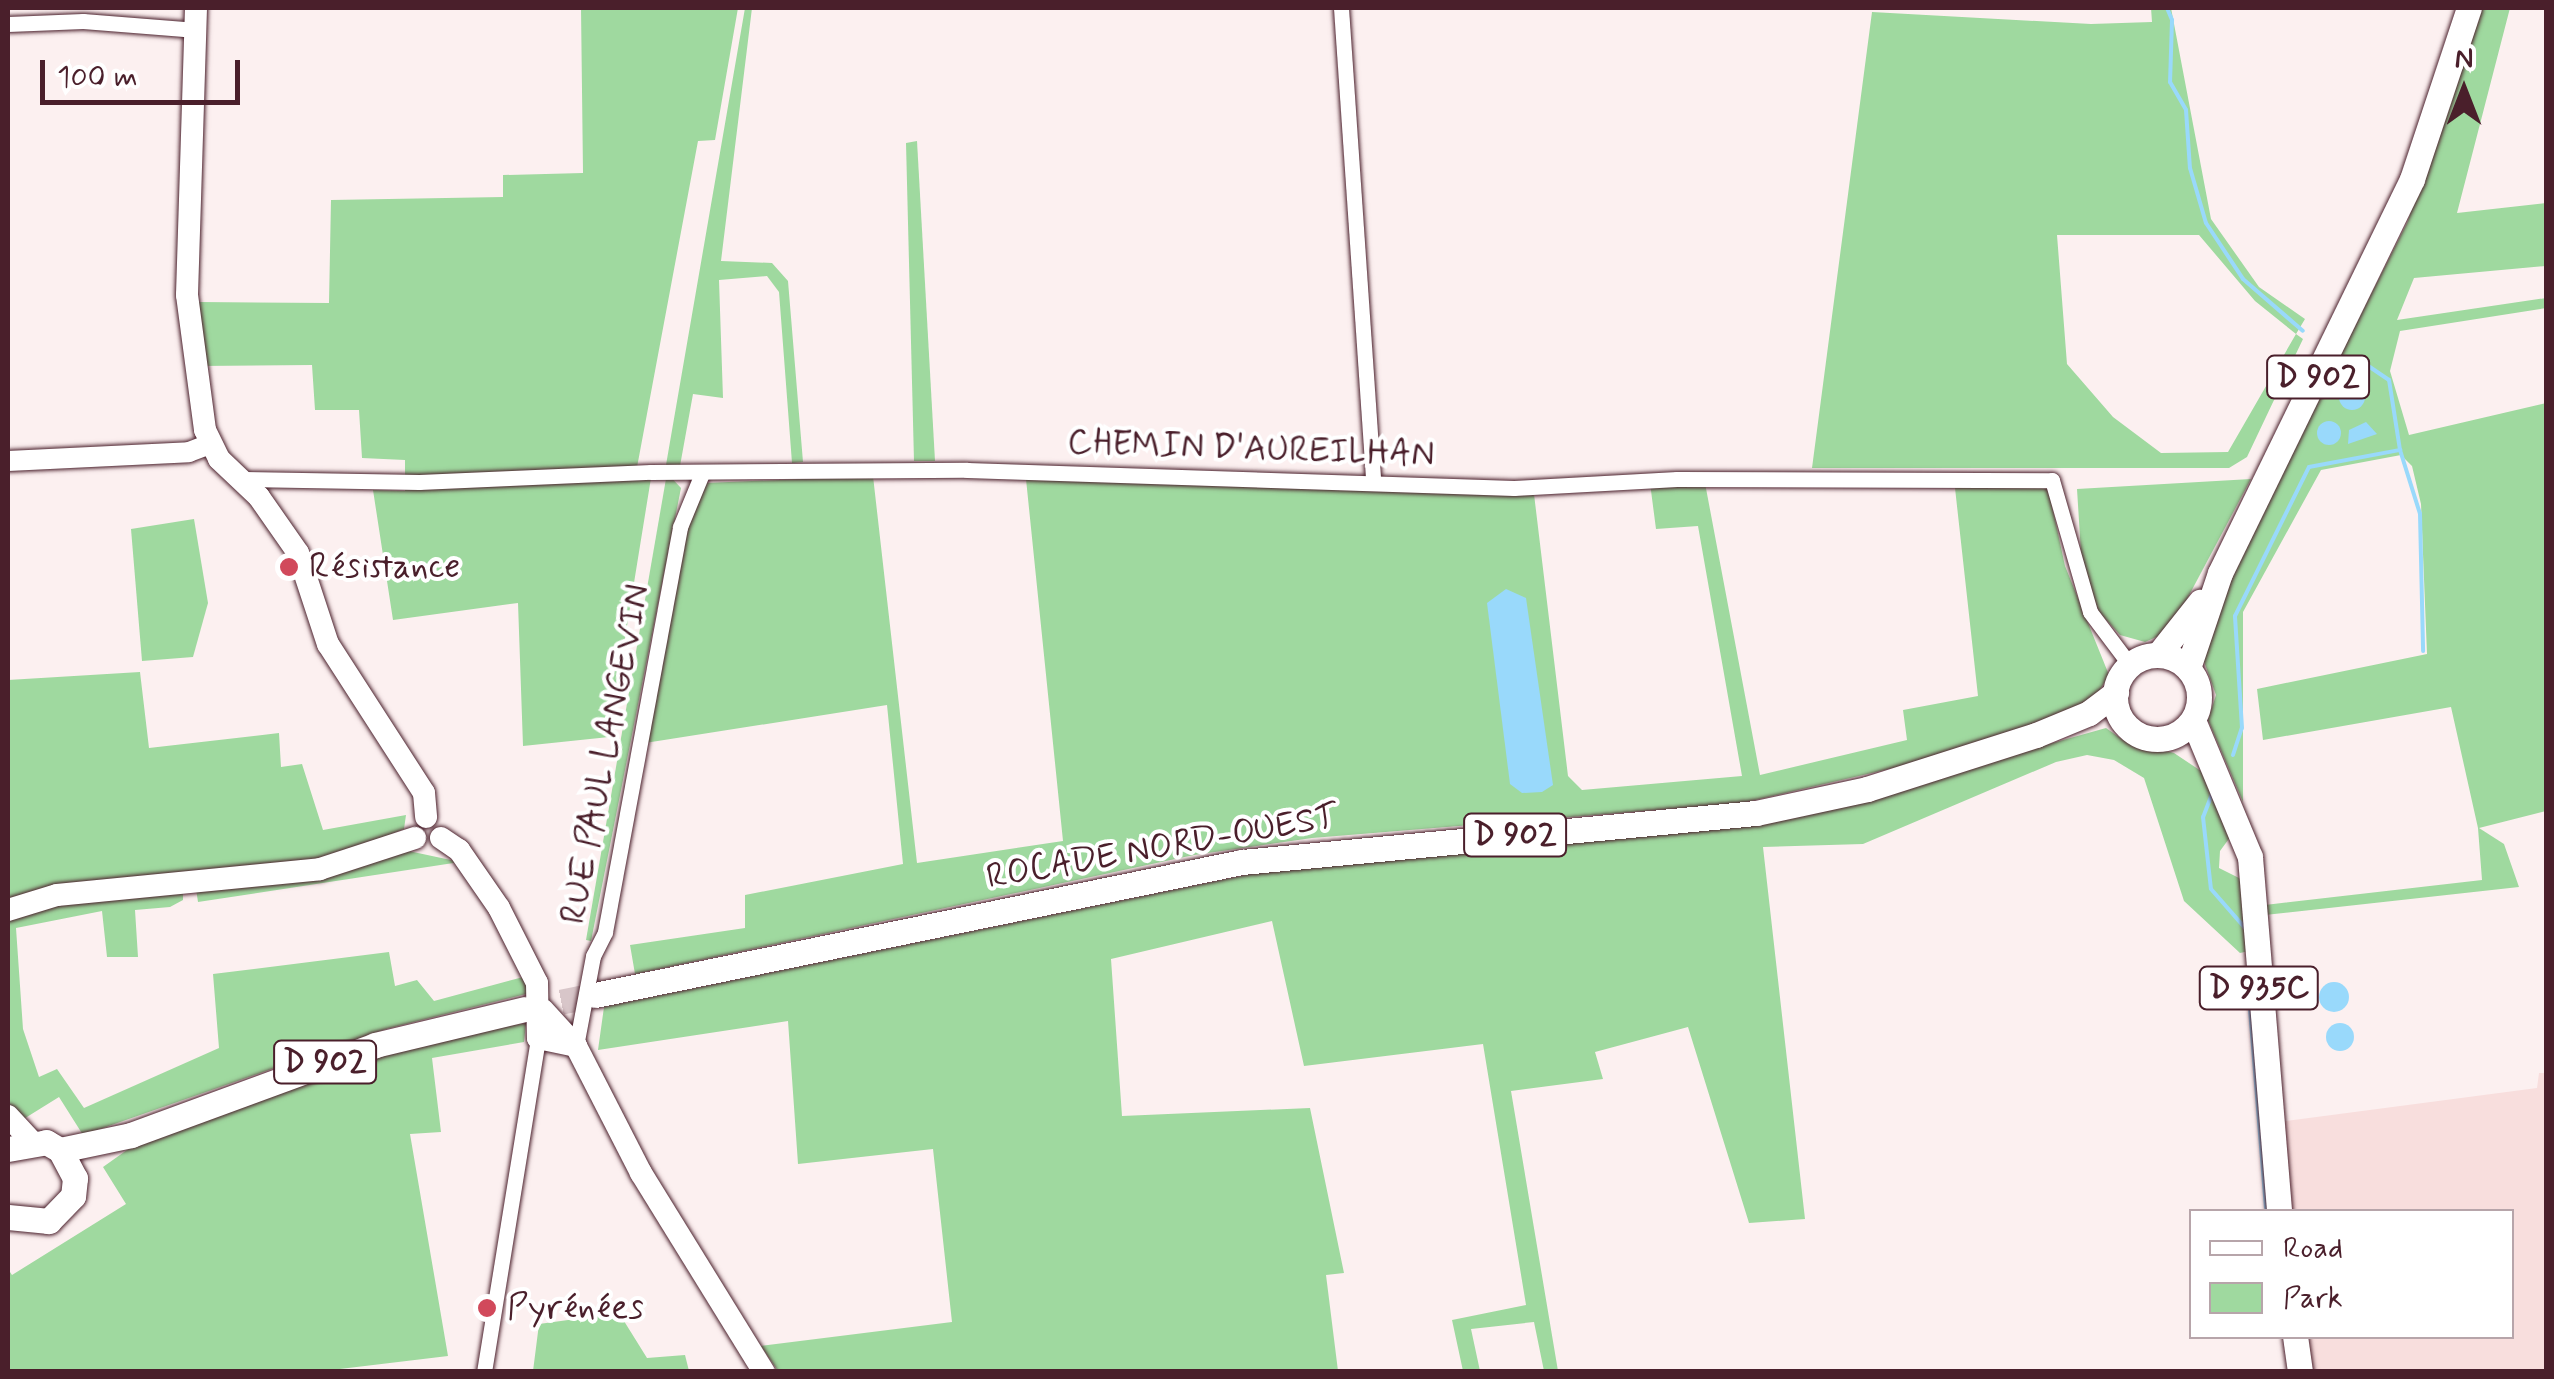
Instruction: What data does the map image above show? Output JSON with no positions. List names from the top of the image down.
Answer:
{
  "streets": {
    "main road": ["D 902", "ROCADE NORD-OUEST", "D 935C"],
    "street": ["CHEMIN D'AUREILHAN", "RUE PAUL LANGEVIN"]
  },
  "crossings": [
    ["D 902", "CHEMIN D'AUREILHAN"],
    ["D 902", "ROCADE NORD-OUEST"],
    ["D 902", "D 935C"],
    ["CHEMIN D'AUREILHAN", "RUE PAUL LANGEVIN"],
    ["CHEMIN D'AUREILHAN", "ROCADE NORD-OUEST"],
    ["CHEMIN D'AUREILHAN", "D 935C"],
    ["ROCADE NORD-OUEST", "D 935C"]
  ],
  "places": ["Résistance", "Pyrénées"],
  "legend": ["Road", "Park"],
  "scale_bar": "100 m",
  "north": "top"
}
